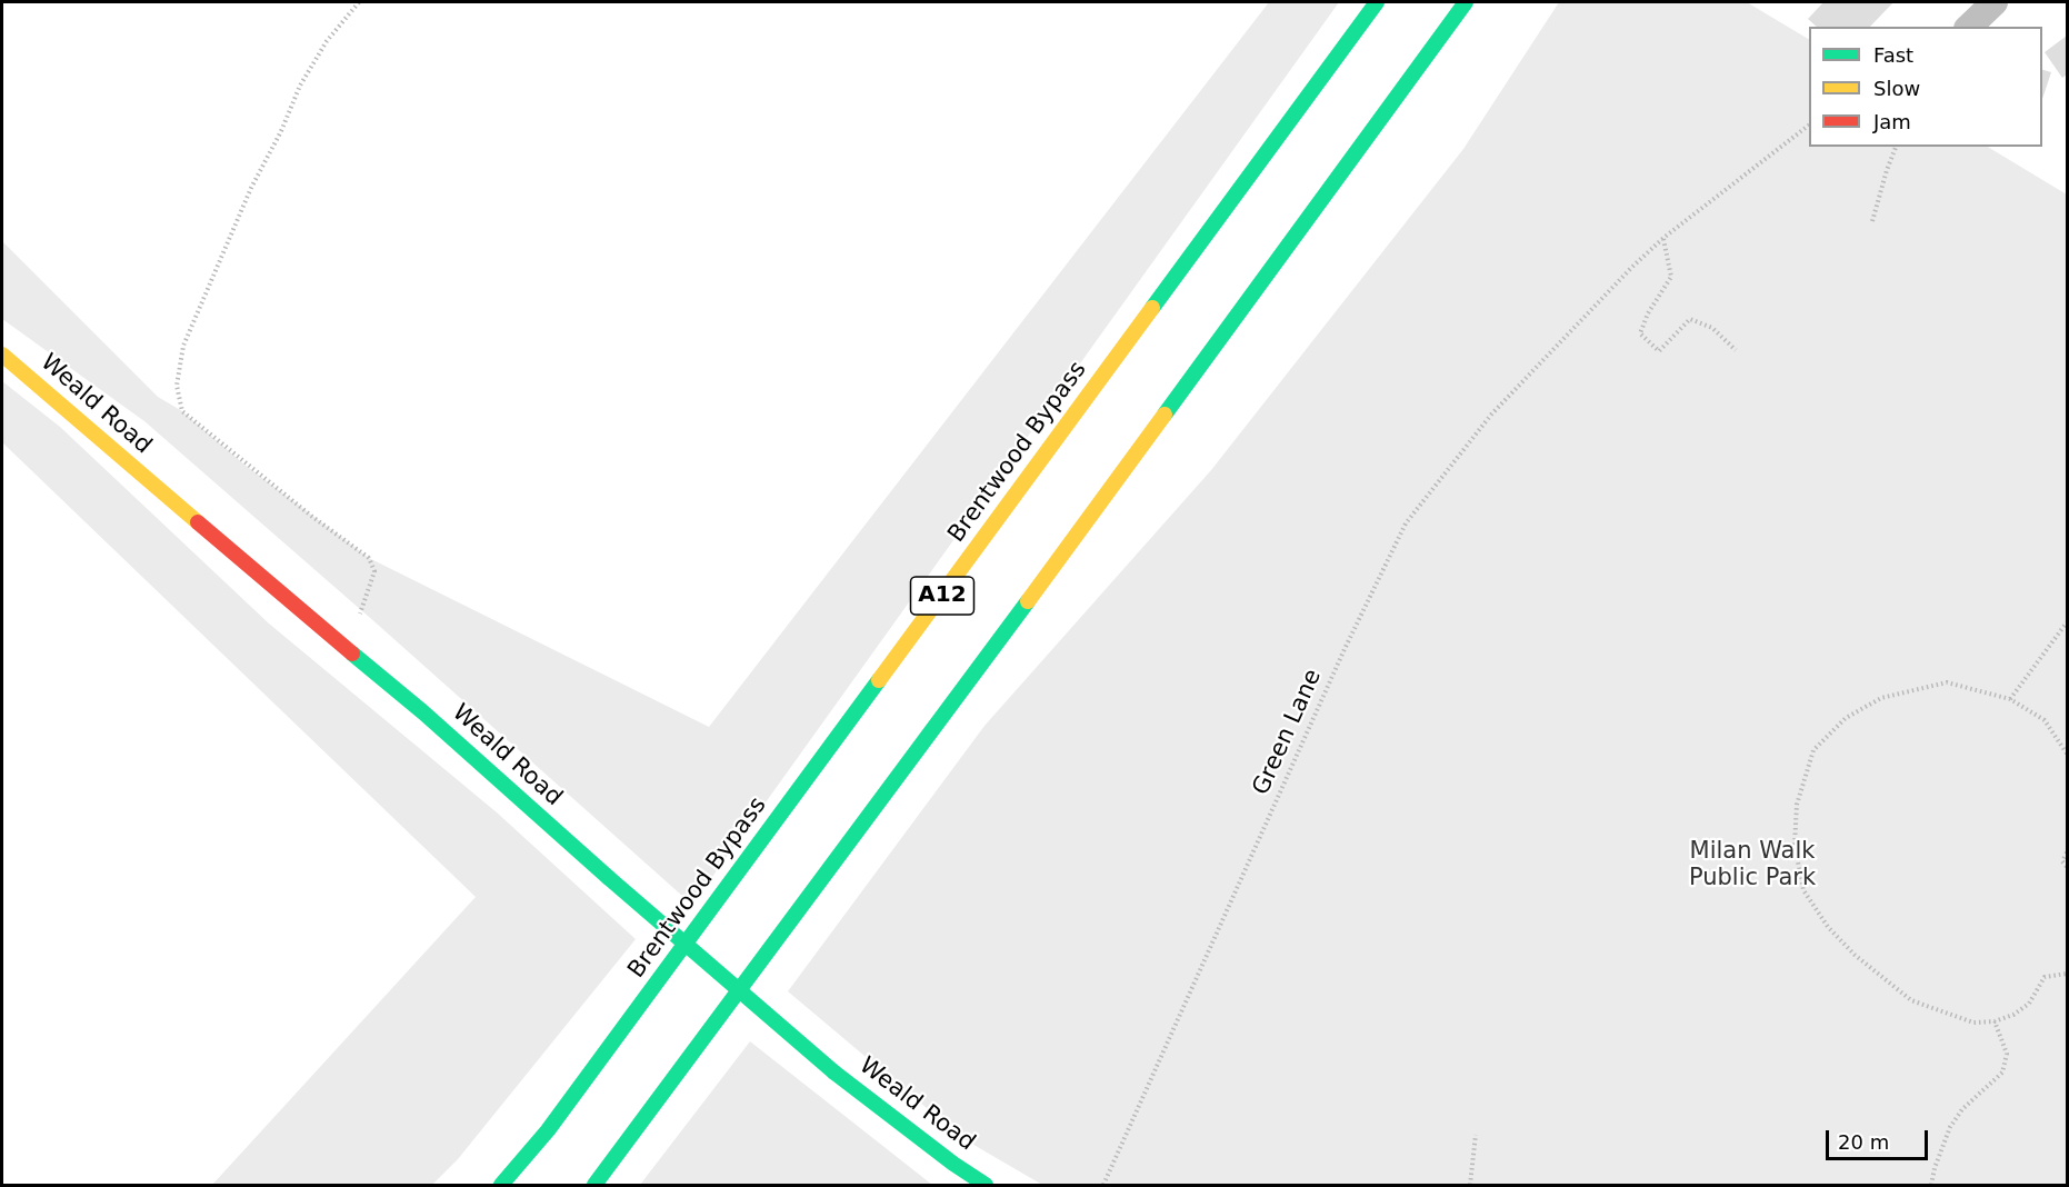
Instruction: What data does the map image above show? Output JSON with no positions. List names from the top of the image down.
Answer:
{
  "streets": {
    "main road": ["Weald Road", "Brentwood Bypass", "A12"],
    "path": ["Green Lane"]
  },
  "parks": ["Milan Walk Public Park"],
  "legend": ["Fast", "Slow", "Jam"],
  "scale_bar": "20 m"
}
